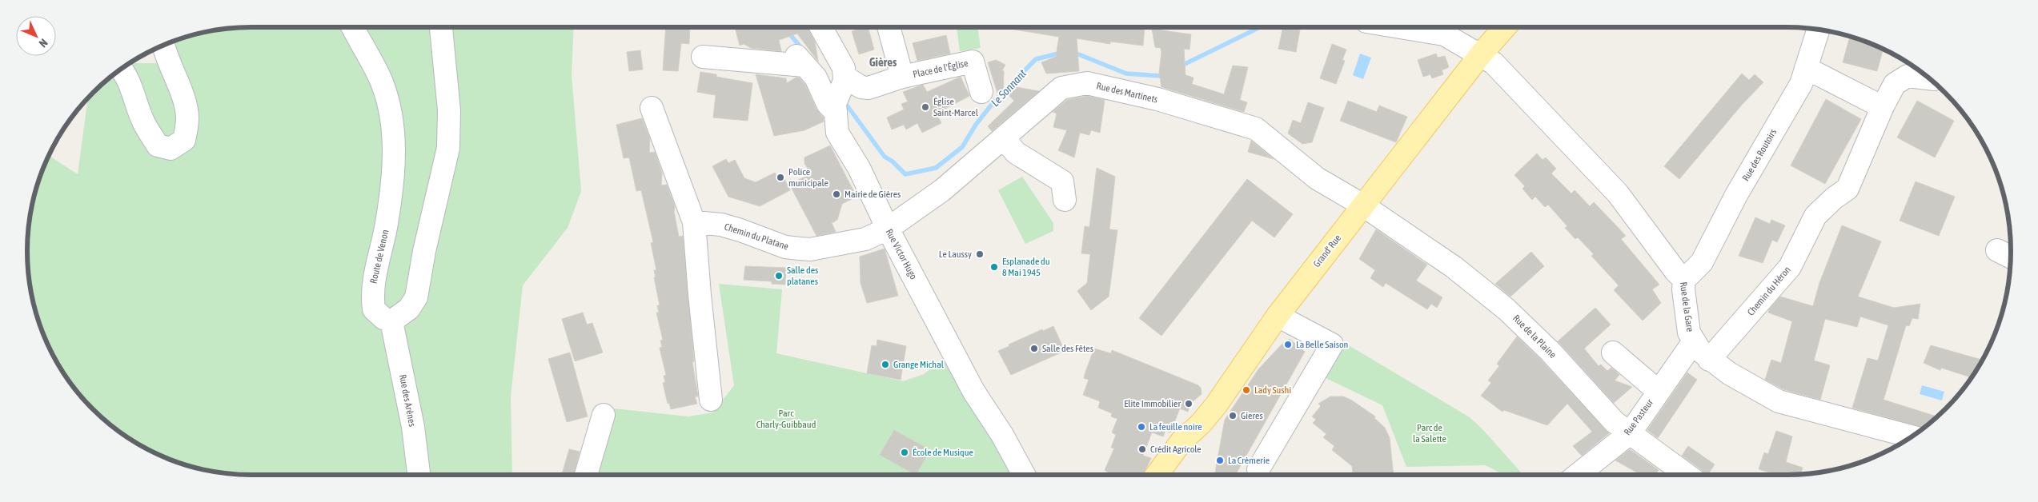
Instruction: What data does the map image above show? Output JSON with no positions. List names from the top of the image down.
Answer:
{
  "streets": {
    "main road": ["Grand' Rue"],
    "street": [
      "Place de l'Église",
      "Rue des Martinets",
      "Rue des Routoirs",
      "Chemin du Platane",
      "Rue Victor Hugo",
      "Route de Venon",
      "Chemin du Héron",
      "Rue de la Gare",
      "Rue de la Plaine",
      "Rue des Arènes",
      "Rue Pasteur"
    ]
  },
  "crossings": [
    ["Place de l'Église", "Rue Victor Hugo"],
    ["Rue des Martinets", "Chemin du Platane"],
    ["Rue des Martinets", "Grand' Rue"],
    ["Rue des Martinets", "Rue Victor Hugo"],
    ["Rue des Martinets", "Rue de la Plaine"],
    ["Rue des Routoirs", "Rue de la Gare"],
    ["Chemin du Platane", "Rue Victor Hugo"],
    ["Grand' Rue", "Rue de la Gare"],
    ["Grand' Rue", "Rue de la Plaine"],
    ["Route de Venon", "Rue des Arènes"],
    ["Chemin du Héron", "Rue de la Gare"],
    ["Rue de la Gare", "Rue Pasteur"],
    ["Rue de la Plaine", "Rue Pasteur"]
  ],
  "districts": ["Gières"],
  "water": ["Le Sonnant"],
  "parks": ["Parc Charly-Guibbaud", "Parc de la Salette"],
  "places": [
    "Église Saint-Marcel",
    "Police municipale",
    "Mairie de Gières",
    "Le Laussy",
    "Esplanade du 8 Mai 1945",
    "Salle des platanes",
    "La Belle Saison",
    "Salle des Fêtes",
    "Grange Michal",
    "Lady Sushi",
    "Elite Immobilier",
    "Gieres",
    "La feuille noire",
    "Crédit Agricole",
    "École de Musique",
    "La Crèmerie"
  ],
  "north": "bottom right"
}
